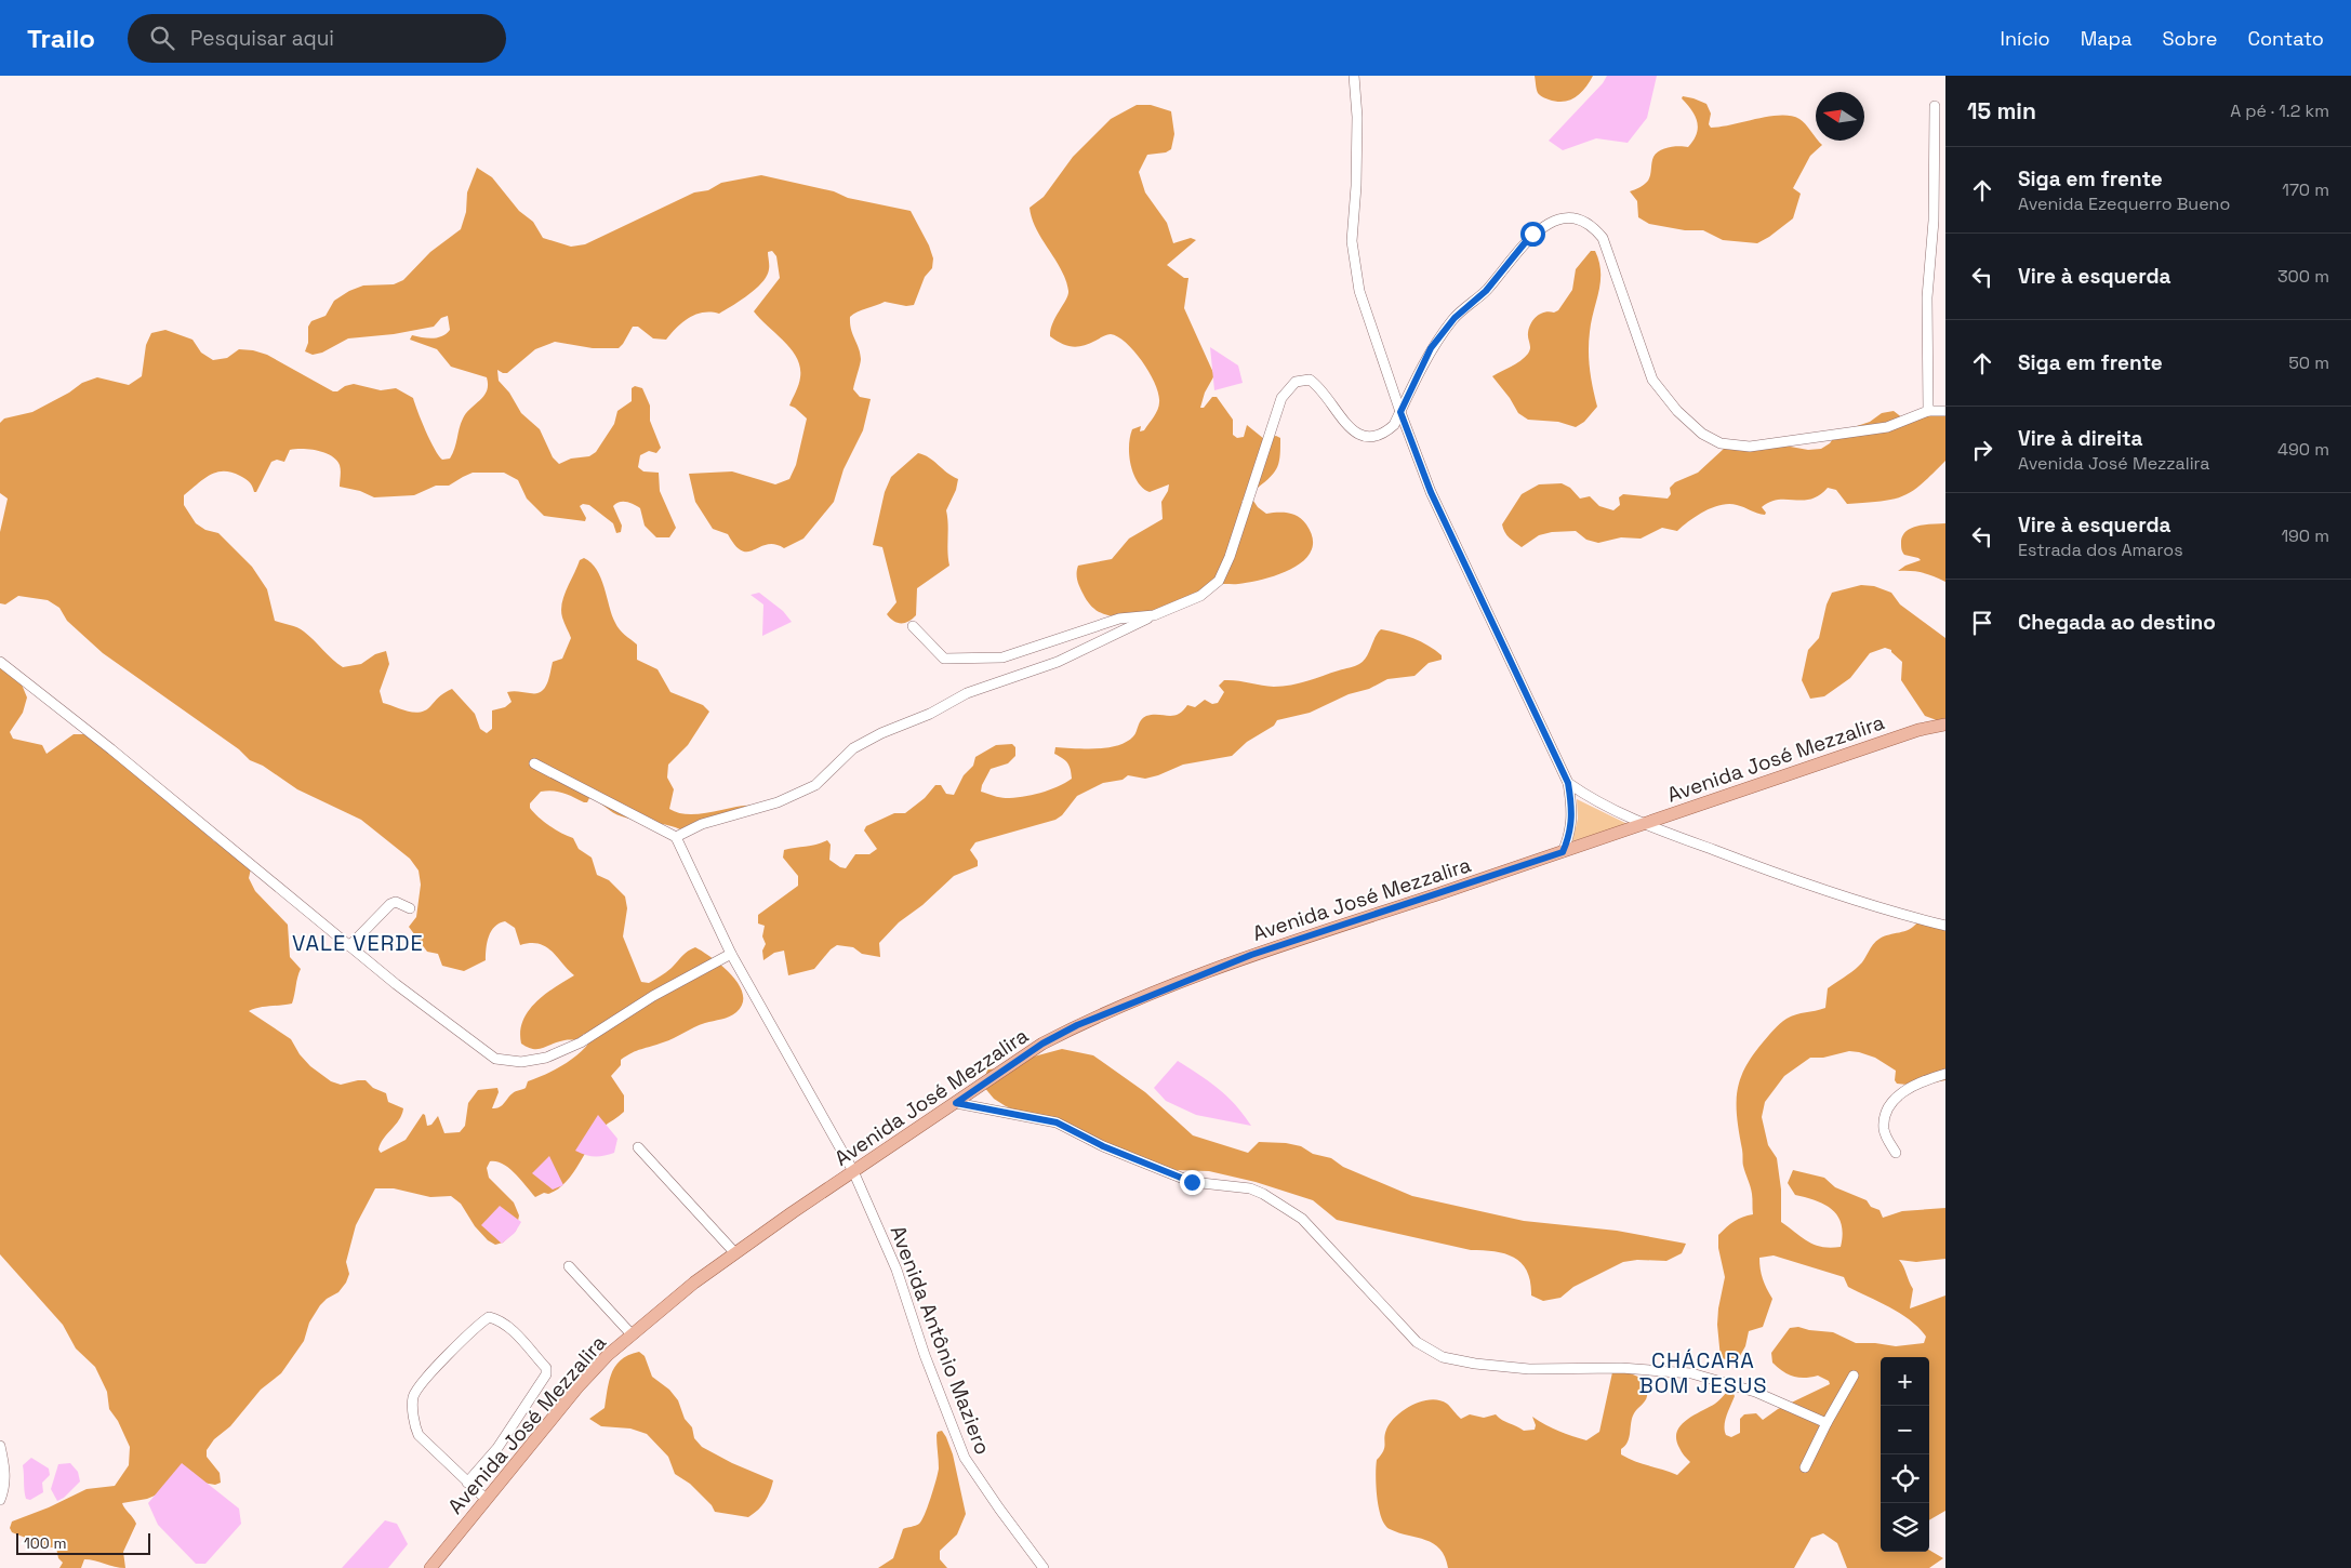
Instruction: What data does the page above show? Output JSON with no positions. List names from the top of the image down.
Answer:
{
  "streets": {
    "main road": ["Avenida José Mezzalira"],
    "street": ["Avenida Antônio Maziero"]
  },
  "crossings": [
    ["Avenida José Mezzalira", "Avenida Antônio Maziero"]
  ],
  "districts": ["VALE VERDE", "CHÁCARA BOM JESUS"],
  "scale_bar": "100 m",
  "north": "left",
  "page": {
    "header": "Trailo",
    "search": "Pesquisar aqui",
    "nav": [
      "Início",
      "Mapa",
      "Sobre",
      "Contato"
    ],
    "heading": ["15 min", "A pé · 1.2 km"],
    "list": [
      ["Siga em frente", "Avenida Ezequerro Bueno", "170 m"],
      ["Vire à esquerda", "300 m"],
      ["Siga em frente", "50 m"],
      ["Vire à direita", "Avenida José Mezzalira", "490 m"],
      ["Vire à esquerda", "Estrada dos Amaros", "190 m"],
      "Chegada ao destino"
    ],
    "map_buttons": ["+", "−"],
    "scale": "100 m"
  }
}
